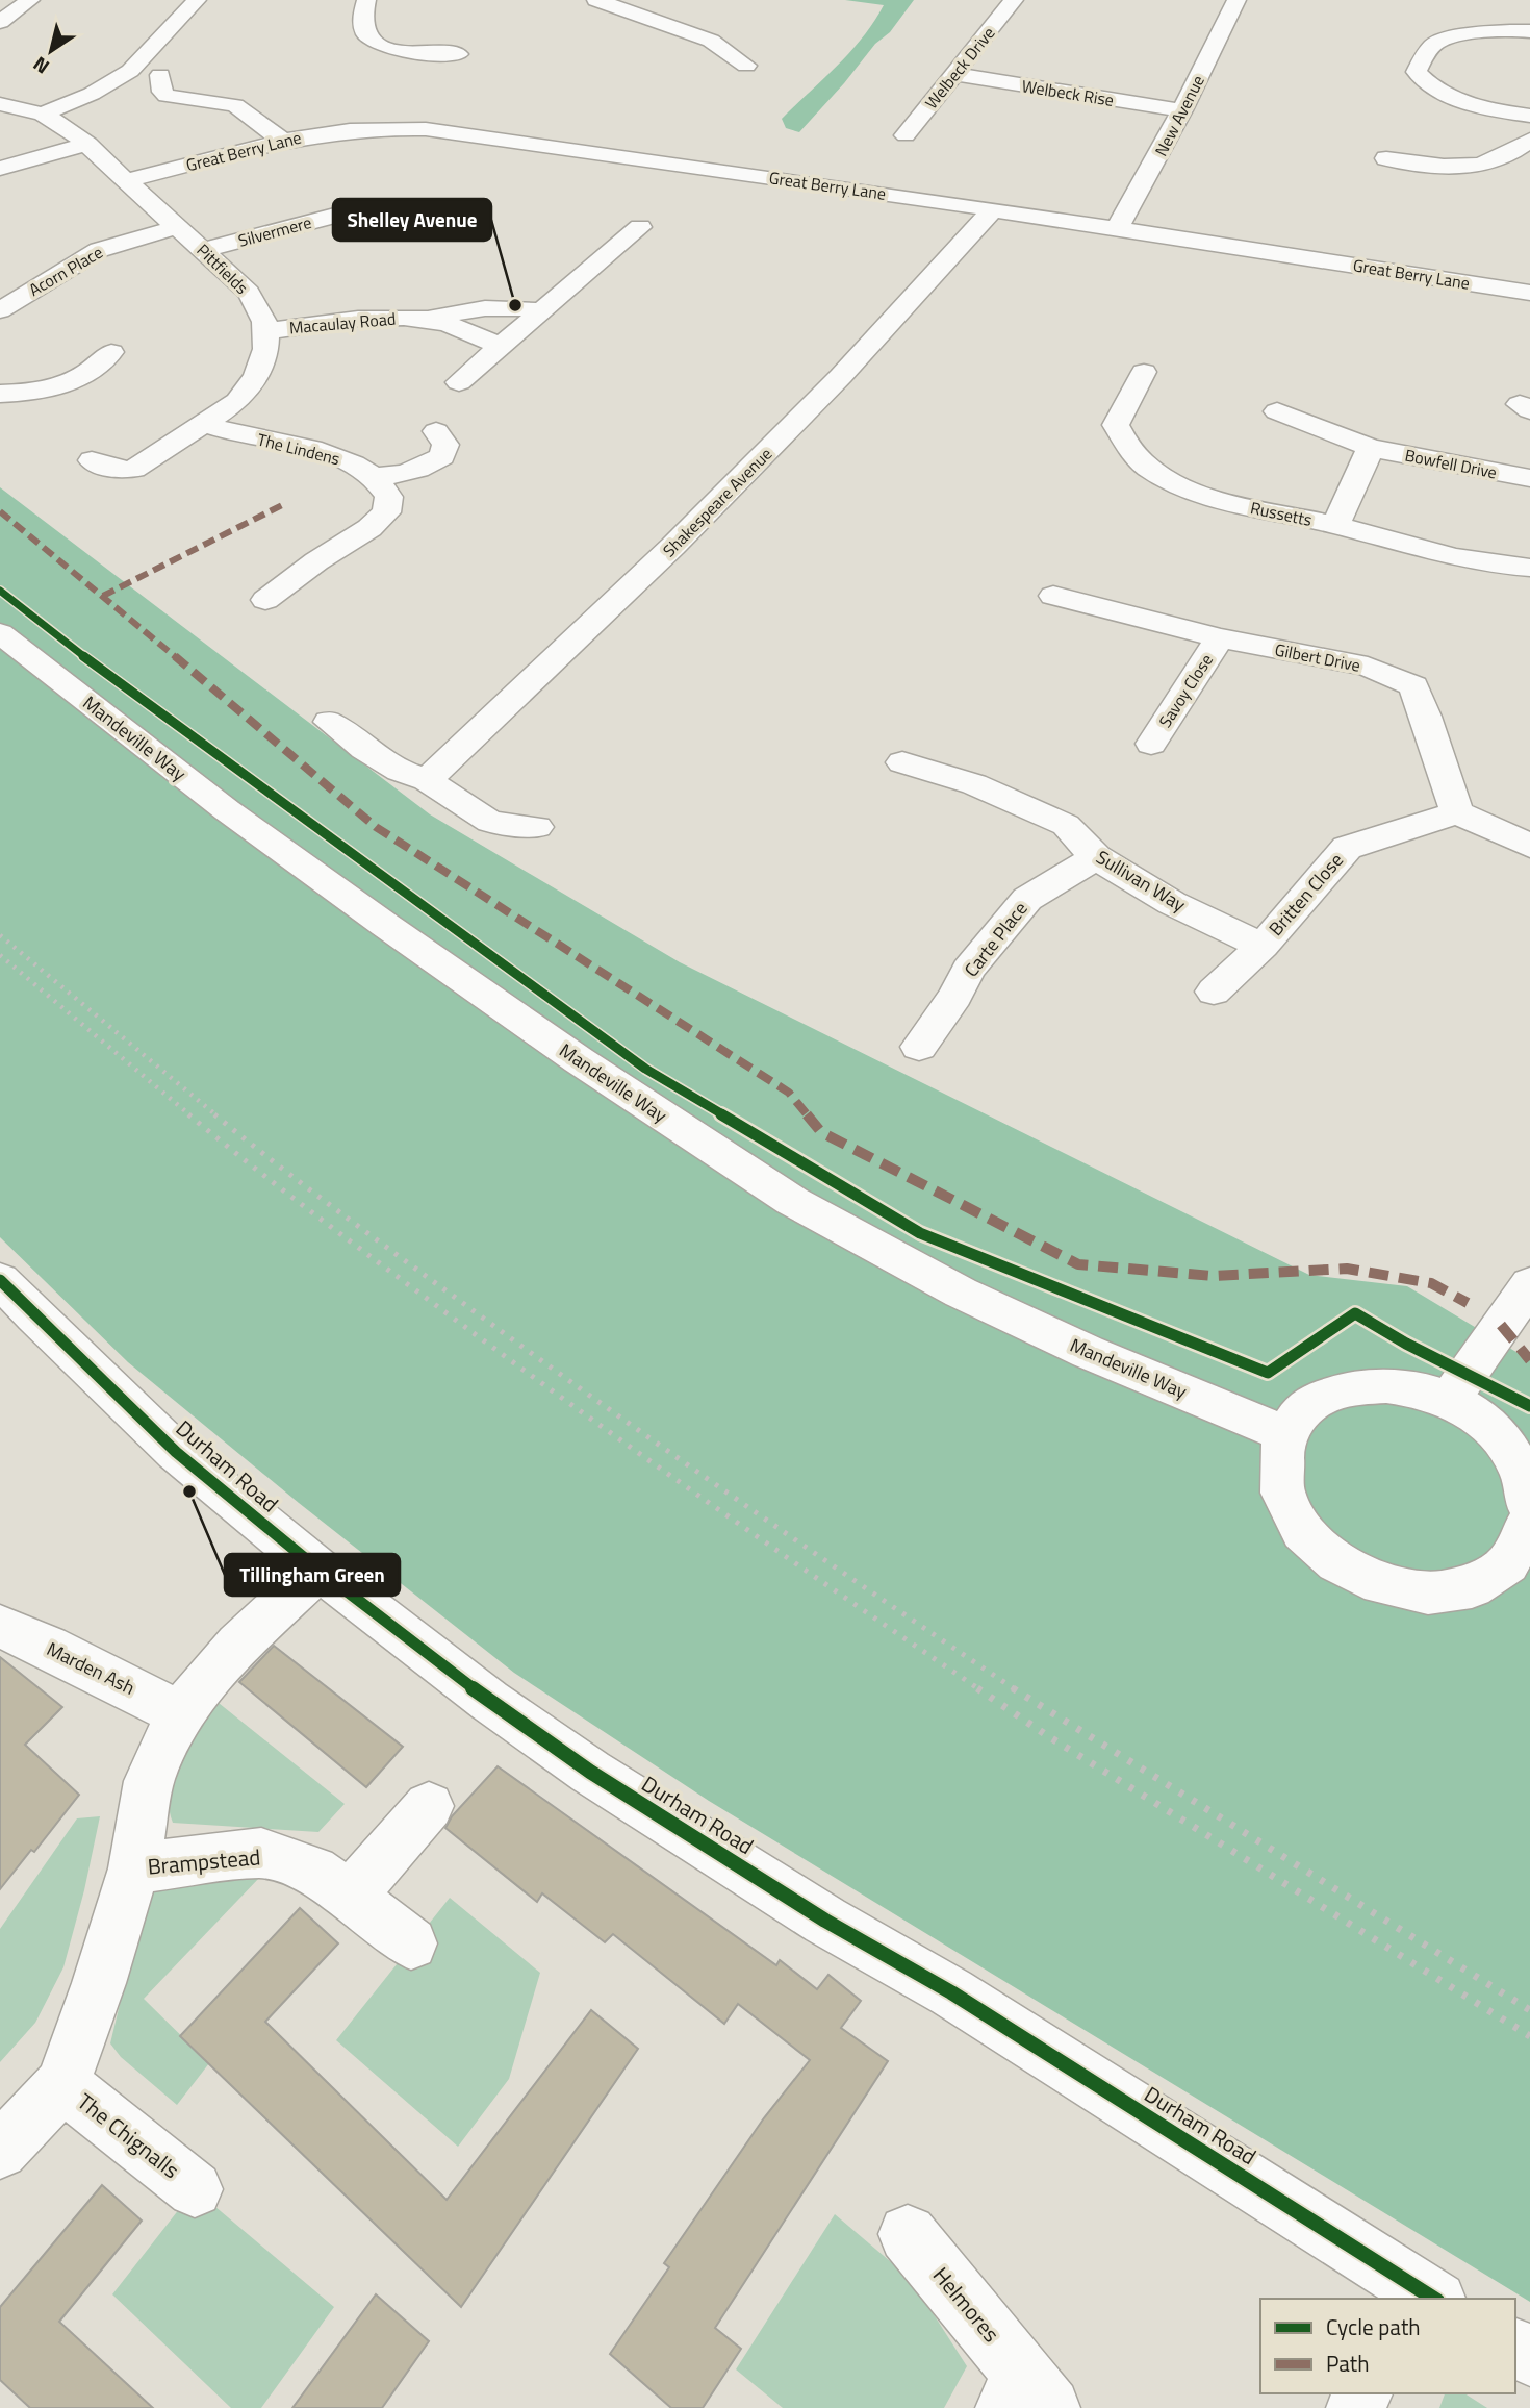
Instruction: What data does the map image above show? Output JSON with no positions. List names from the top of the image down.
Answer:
{
  "streets": {
    "street": [
      "Welbeck Drive",
      "Welbeck Rise",
      "New Avenue",
      "Great Berry Lane",
      "Silvermere",
      "Pittfields",
      "Acorn Place",
      "Macaulay Road",
      "The Lindens",
      "Bowfell Drive",
      "Shakespeare Avenue",
      "Russetts",
      "Gilbert Drive",
      "Savoy Close",
      "Mandeville Way",
      "Sullivan Way",
      "Britten Close",
      "Carte Place",
      "Durham Road",
      "Marden Ash",
      "Brampstead",
      "The Chignalls",
      "Helmores"
    ]
  },
  "crossings": [
    ["Welbeck Drive", "Welbeck Rise"],
    ["Welbeck Rise", "New Avenue"],
    ["New Avenue", "Great Berry Lane"],
    ["Great Berry Lane", "Pittfields"],
    ["Great Berry Lane", "Shakespeare Avenue"],
    ["Silvermere", "Pittfields"],
    ["Pittfields", "Acorn Place"],
    ["Pittfields", "Macaulay Road"],
    ["Gilbert Drive", "Savoy Close"],
    ["Gilbert Drive", "Britten Close"],
    ["Sullivan Way", "Britten Close"],
    ["Sullivan Way", "Carte Place"]
  ],
  "places": ["Shelley Avenue", "Tillingham Green"],
  "legend": ["Cycle path", "Path"],
  "north": "bottom left"
}
